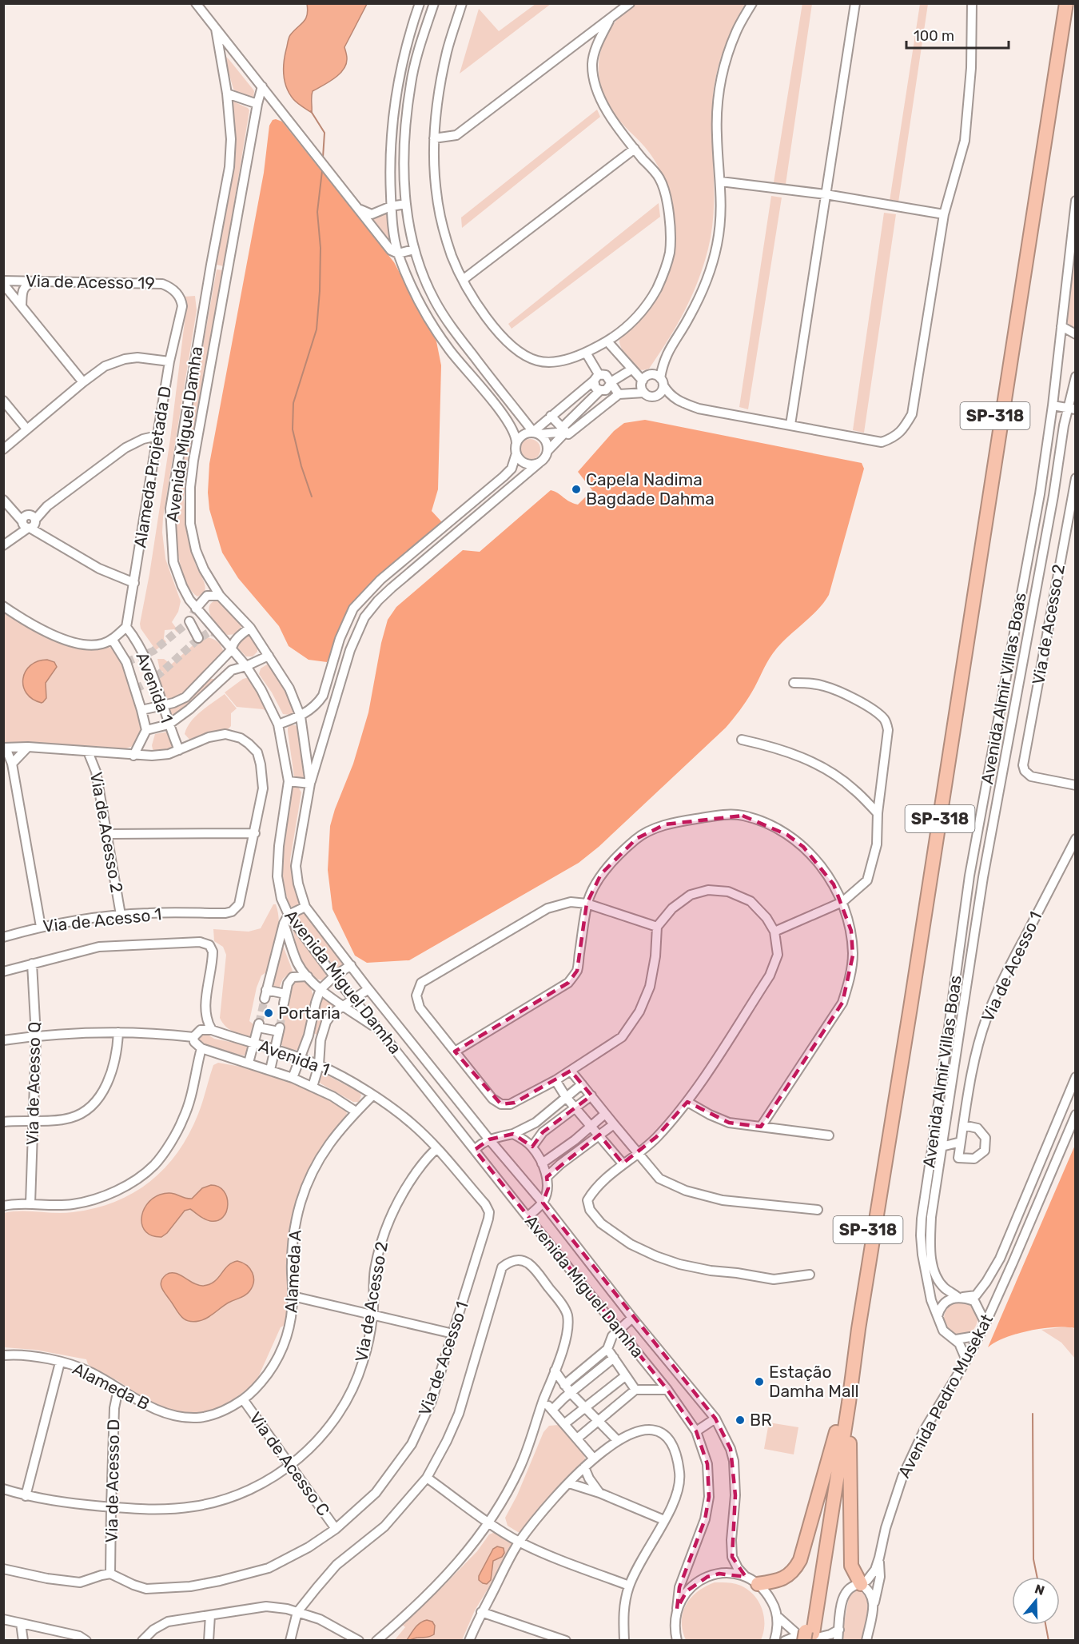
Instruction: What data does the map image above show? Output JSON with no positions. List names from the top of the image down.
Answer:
{
  "streets": {
    "highway": ["SP-318"],
    "street": [
      "Via de Acesso 19",
      "Avenida Miguel Damha",
      "Alameda Projetada D",
      "Via de Acesso 2",
      "Avenida 1",
      "Avenida Almir Villas Boas",
      "Via de Acesso 1",
      "Via de Acesso Q",
      "Alameda A",
      "Alameda B",
      "Avenida Pedro Musekat",
      "Via de Acesso C",
      "Via de Acesso D"
    ]
  },
  "crossings": [
    ["Via de Acesso 19", "Alameda Projetada D"],
    ["Alameda Projetada D", "Avenida 1"],
    ["Via de Acesso 2", "Avenida 1"],
    ["Via de Acesso 2", "Via de Acesso 1"],
    ["Via de Acesso 2", "Via de Acesso C"],
    ["Via de Acesso 2", "Via de Acesso D"],
    ["Avenida 1", "Via de Acesso 1"],
    ["Avenida 1", "Alameda A"],
    ["Avenida Almir Villas Boas", "Avenida Pedro Musekat"],
    ["Via de Acesso 1", "Via de Acesso C"],
    ["Via de Acesso 1", "Via de Acesso D"],
    ["Alameda A", "Alameda B"],
    ["Alameda A", "Via de Acesso C"],
    ["Alameda B", "Via de Acesso D"]
  ],
  "places": [
    "Capela Nadima Bagdade Dahma",
    "Portaria",
    "Estação Damha Mall",
    "BR"
  ],
  "scale_bar": "100 m",
  "north": "top"
}
